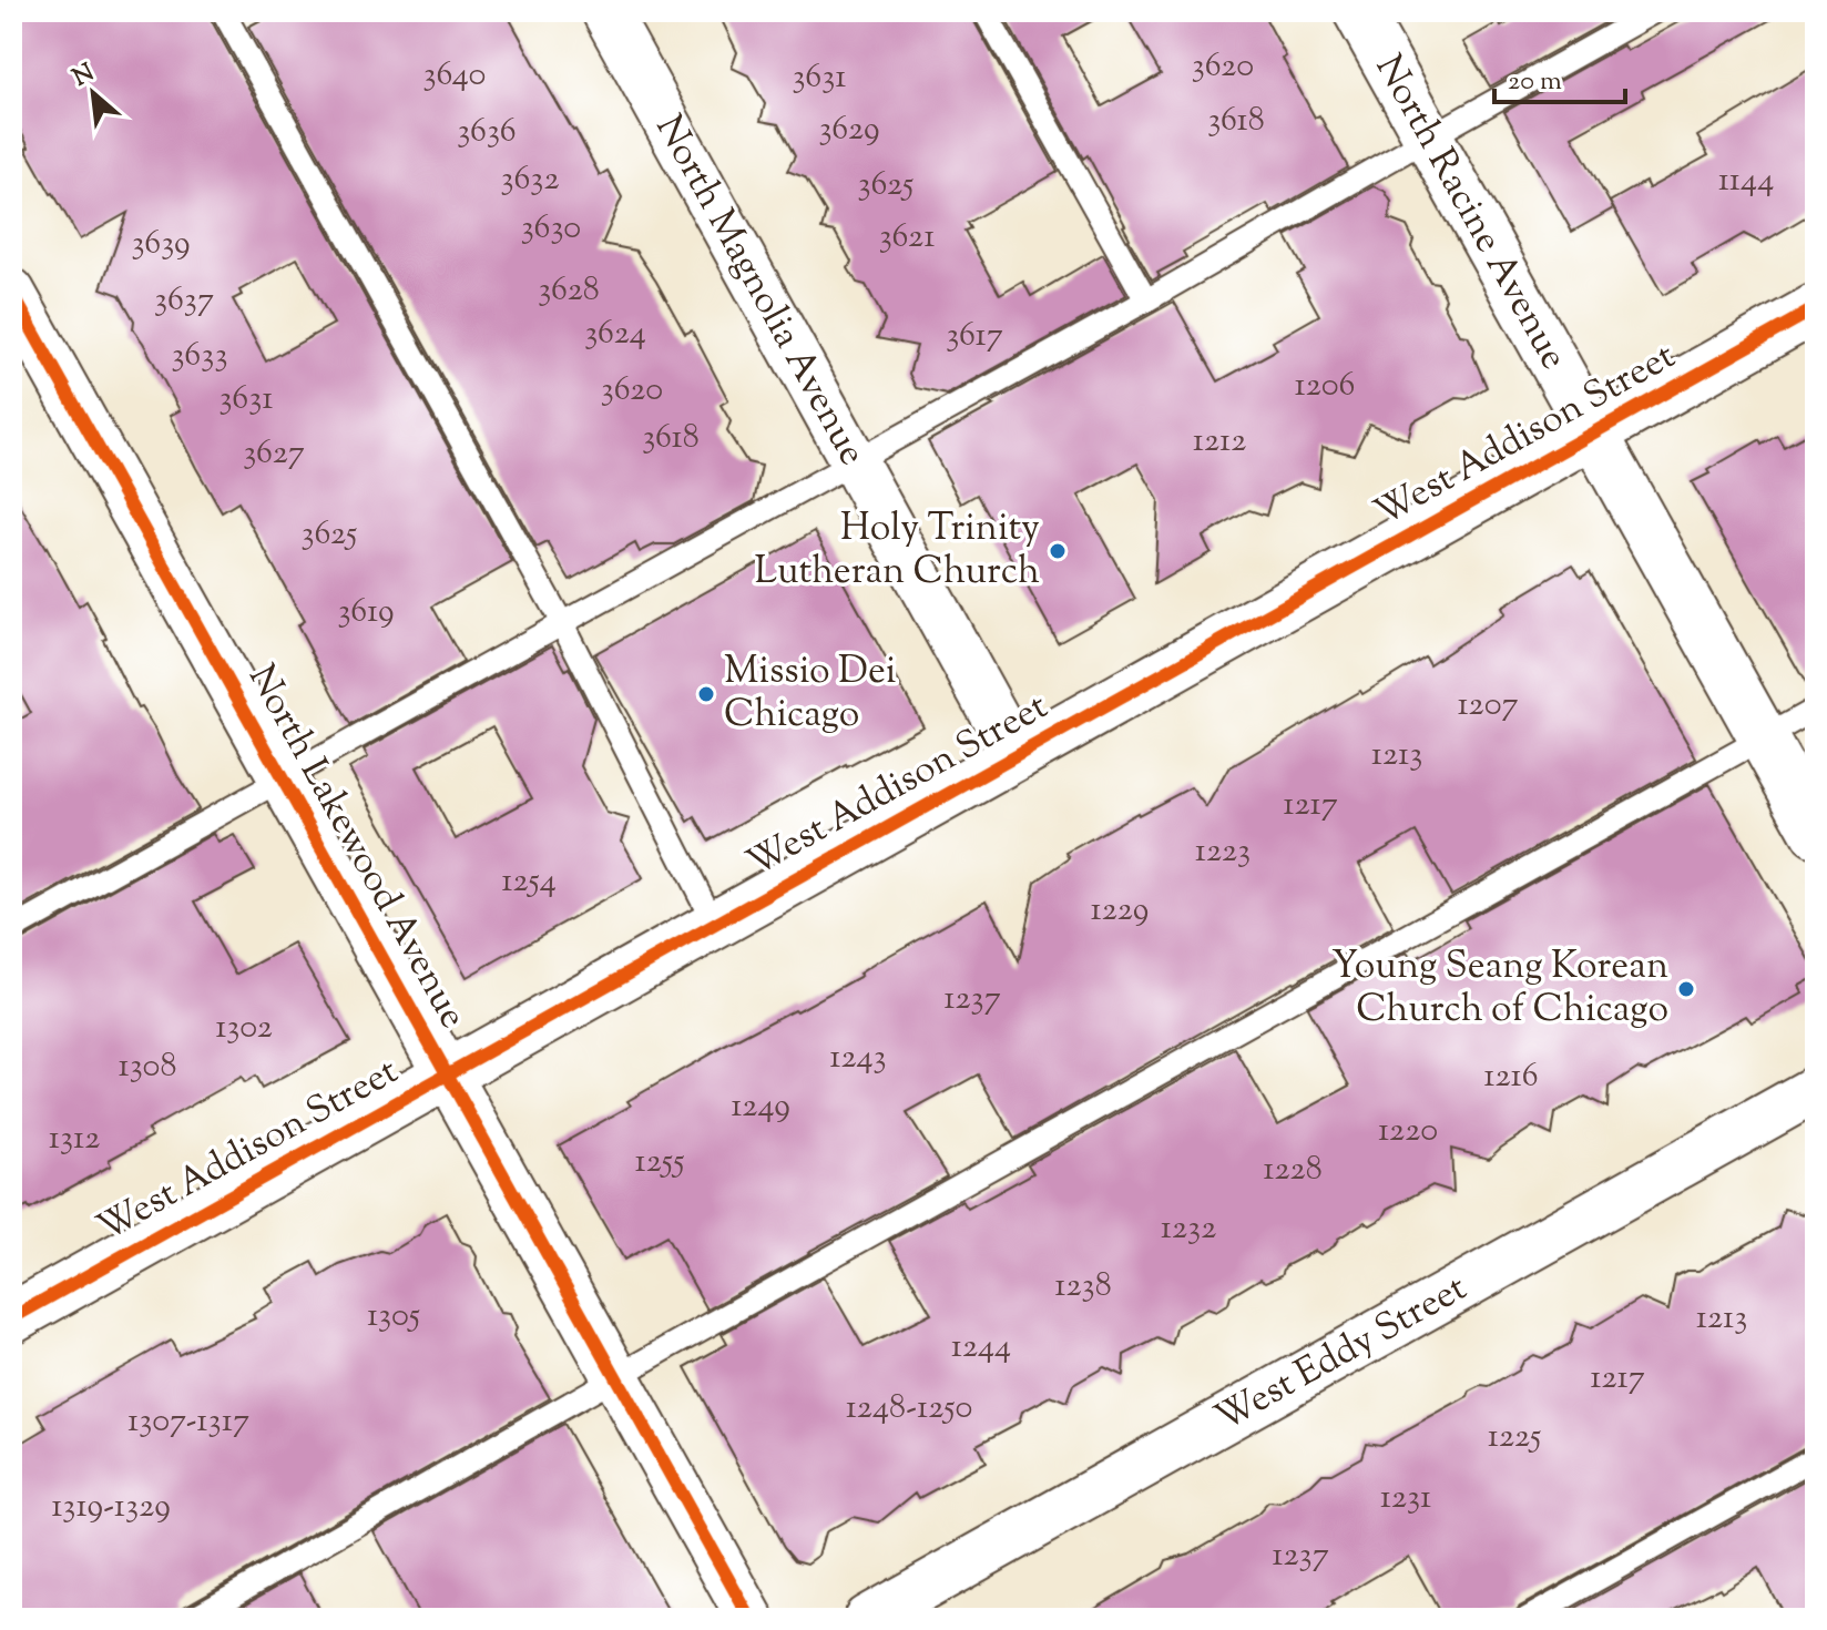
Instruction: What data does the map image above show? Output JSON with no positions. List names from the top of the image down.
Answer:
{
  "streets": {
    "street": [
      "North Racine Avenue",
      "North Magnolia Avenue",
      "West Addison Street",
      "North Lakewood Avenue",
      "West Eddy Street"
    ]
  },
  "crossings": [
    ["North Racine Avenue", "West Addison Street"],
    ["North Magnolia Avenue", "West Addison Street"],
    ["West Addison Street", "North Lakewood Avenue"]
  ],
  "places": ["Holy Trinity Lutheran Church", "Missio Dei Chicago", "Young Seang Korean Church of Chicago"],
  "house_numbers": [
    "3620",
    "3640",
    "3631",
    "3618",
    "3629",
    "3636",
    "3632",
    "1144",
    "3625",
    "3630",
    "3621",
    "3639",
    "3628",
    "3637",
    "3624",
    "3617",
    "3633",
    "1206",
    "3620",
    "3631",
    "3618",
    "1212",
    "3627",
    "3625",
    "3619",
    "1207",
    "1213",
    "1217",
    "1223",
    "1254",
    "1229",
    "1237",
    "1302",
    "1243",
    "1308",
    "1216",
    "1249",
    "1220",
    "1312",
    "1255",
    "1228",
    "1232",
    "1238",
    "1305",
    "1213",
    "1244",
    "1217",
    "1248-1250",
    "1307-1317",
    "1225",
    "1231",
    "1319-1329",
    "1237"
  ],
  "scale_bar": "20 m",
  "north": "top left"
}
